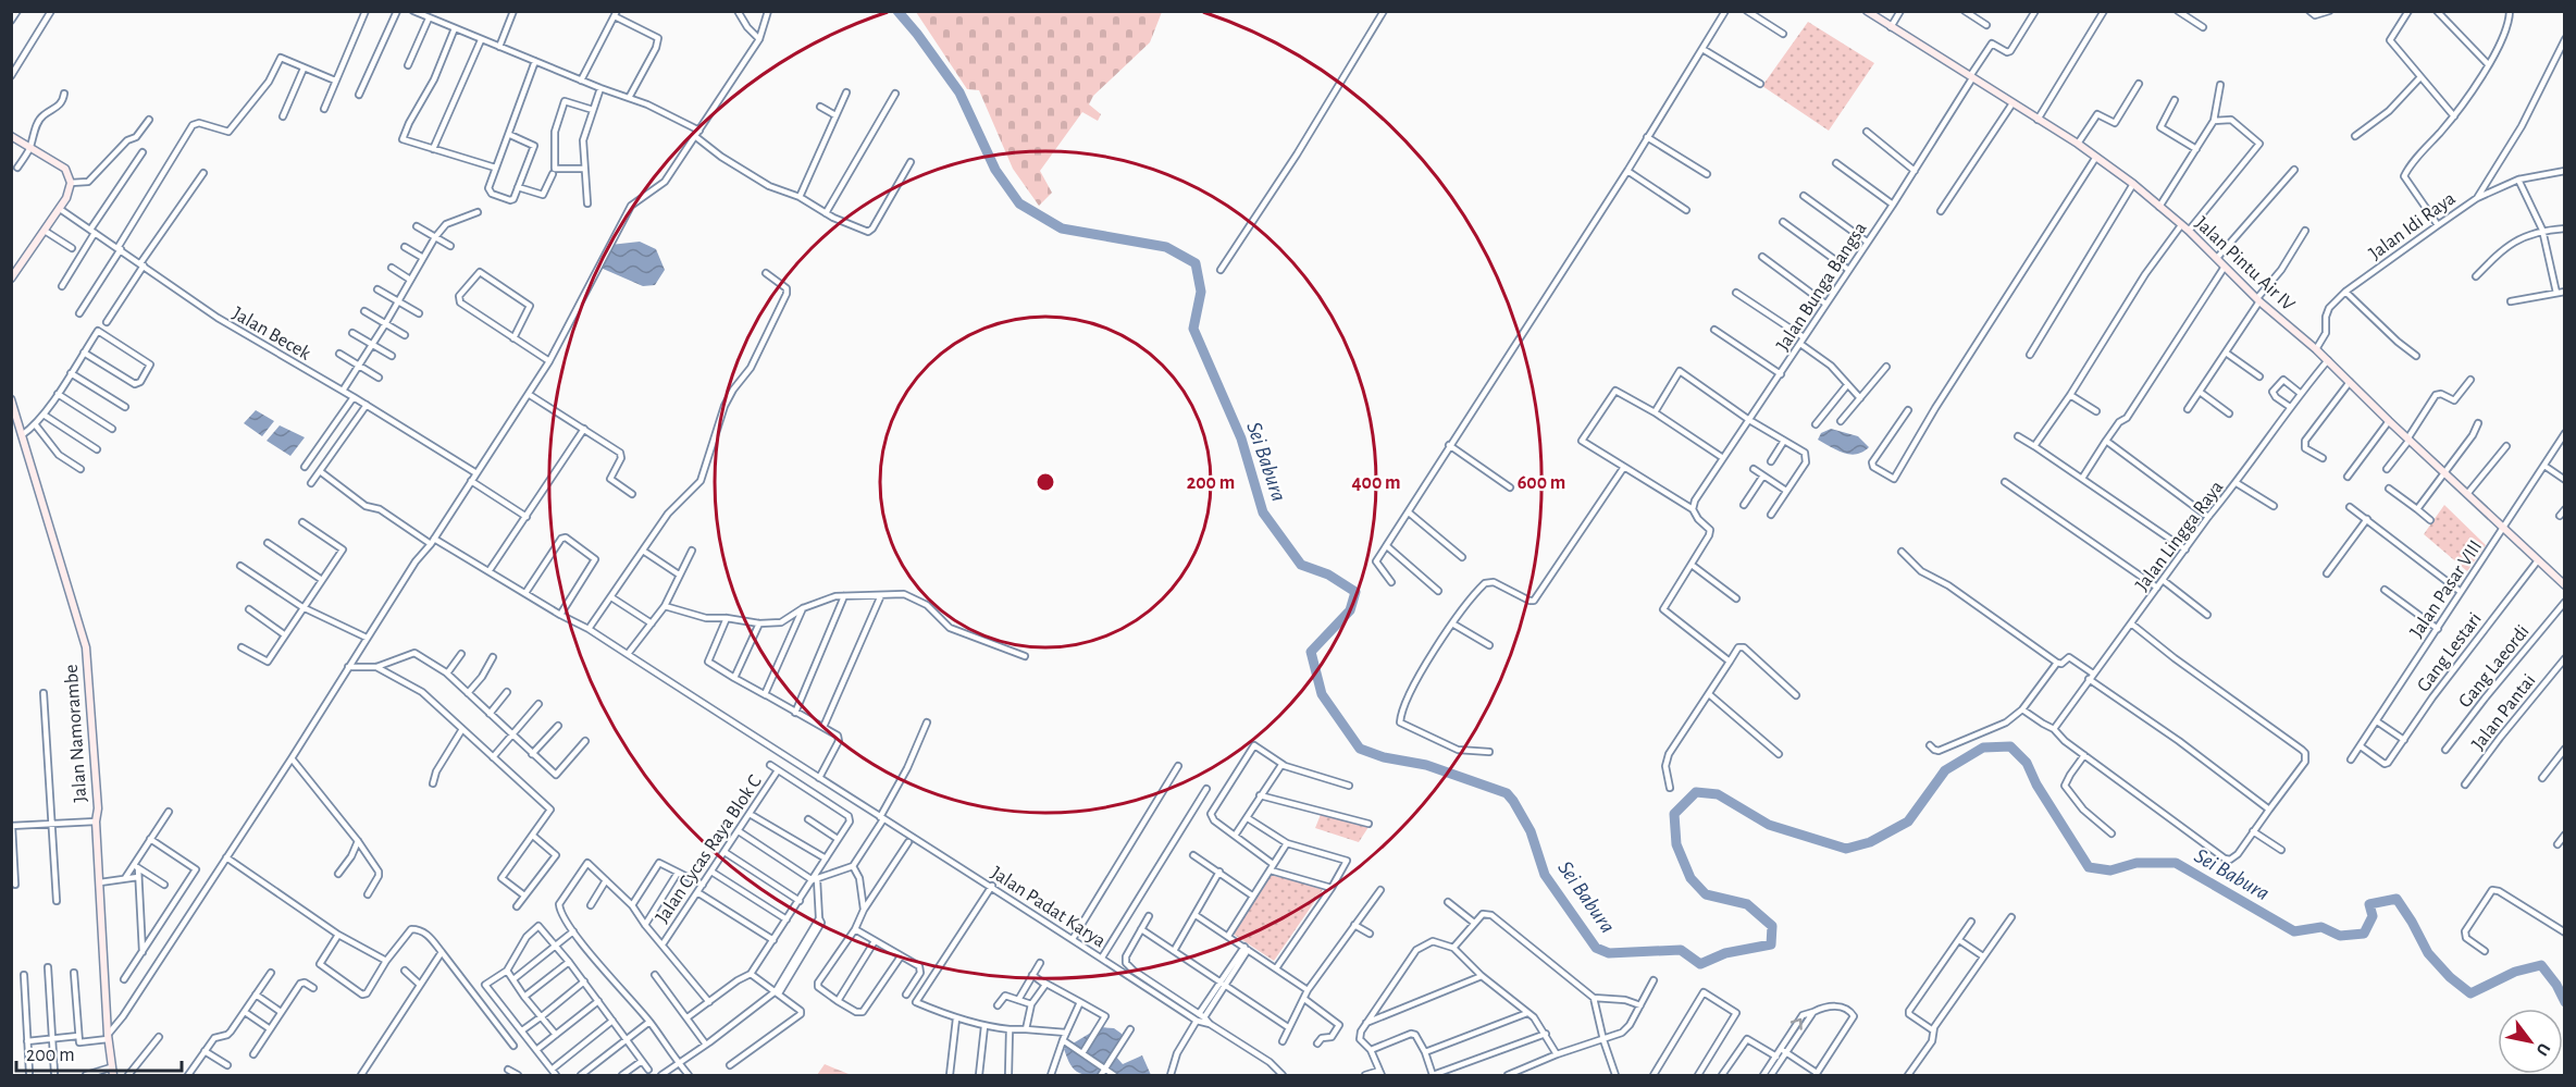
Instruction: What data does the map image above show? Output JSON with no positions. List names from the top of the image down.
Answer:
{
  "streets": {
    "main road": ["Jalan Pintu Air IV", "Jalan Namorambe"],
    "street": [
      "Jalan Idi Raya",
      "Jalan Bunga Bangsa",
      "Jalan Becek",
      "Jalan Lingga Raya",
      "Jalan Pasar VIII",
      "Gang Lestari",
      "Gang Laeordi",
      "Jalan Pantai",
      "Jalan Cycas Raya Blok C",
      "Jalan Padat Karya"
    ]
  },
  "crossings": [
    ["Jalan Idi Raya", "Jalan Pintu Air IV"],
    ["Jalan Pintu Air IV", "Jalan Bunga Bangsa"],
    ["Jalan Pintu Air IV", "Jalan Lingga Raya"],
    ["Jalan Pintu Air IV", "Jalan Pasar VIII"],
    ["Jalan Pintu Air IV", "Gang Lestari"],
    ["Jalan Pasar VIII", "Gang Lestari"]
  ],
  "water": ["Sei Babura"],
  "scale_bar": "200 m",
  "north": "bottom right",
  "rings": ["200 m", "400 m", "600 m"]
}
